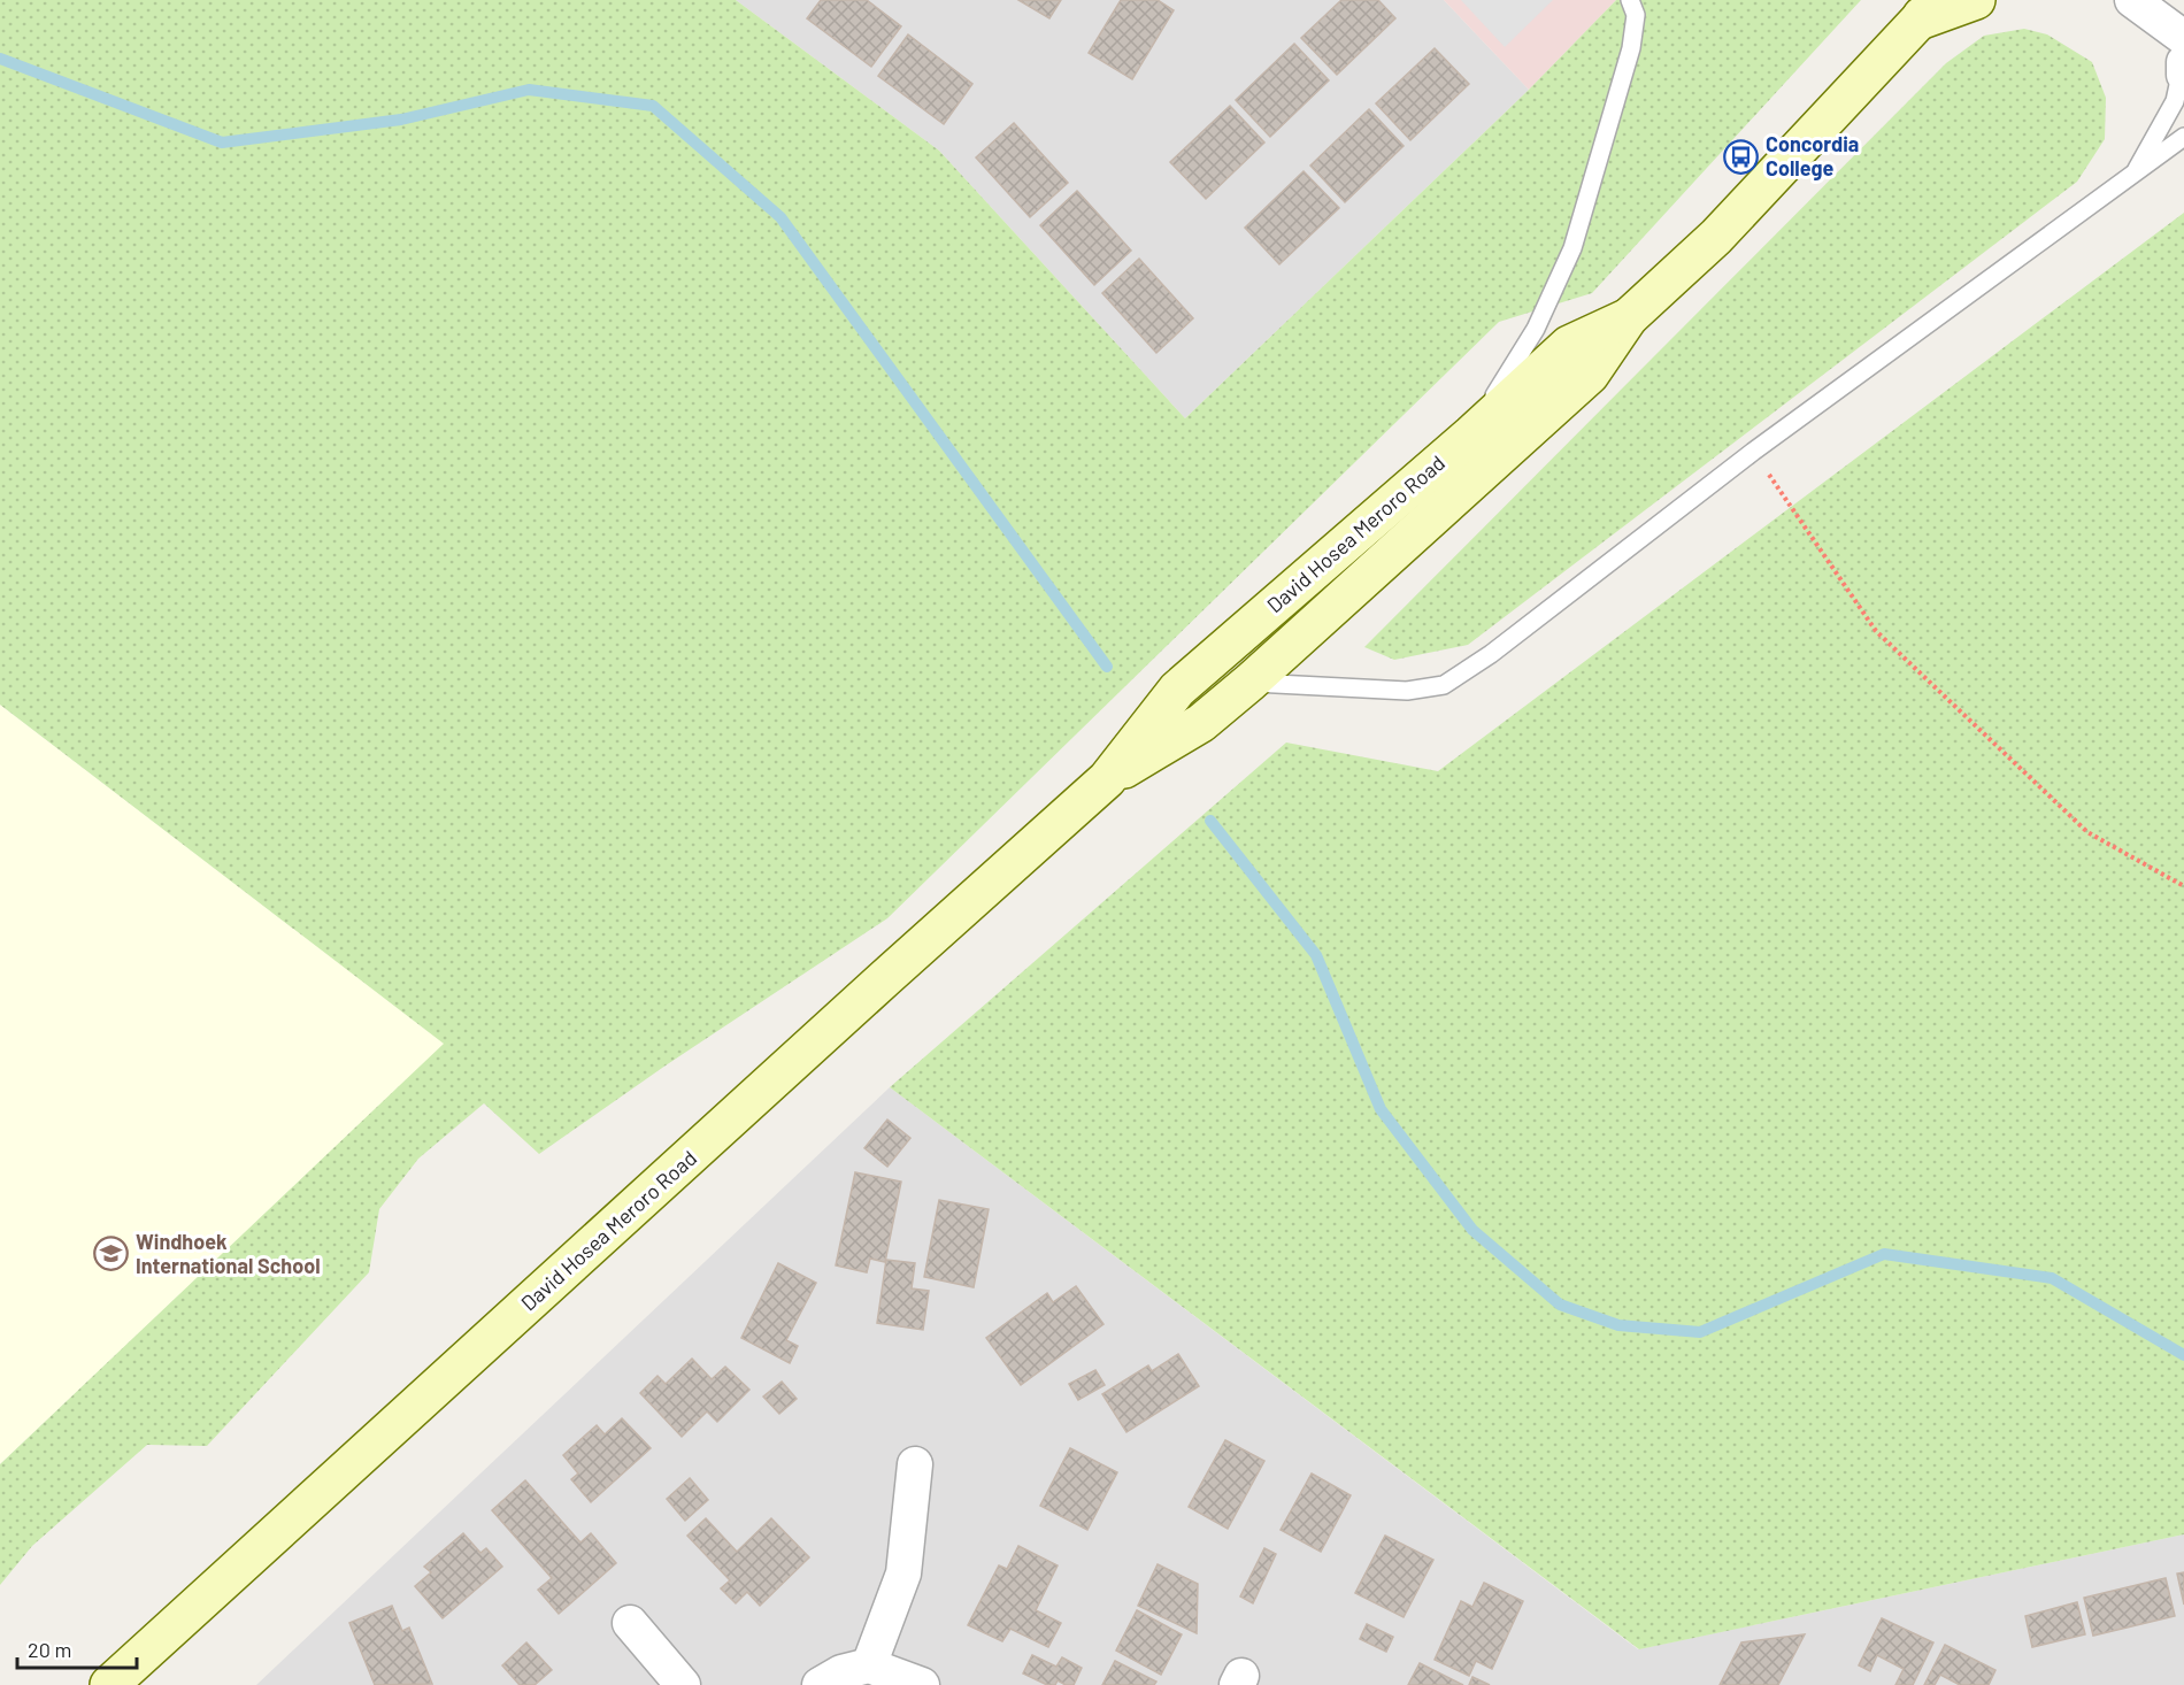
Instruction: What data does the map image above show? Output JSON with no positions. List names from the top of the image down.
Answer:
{
  "streets": {
    "main road": ["David Hosea Meroro Road"]
  },
  "places": {
    "bus stop": ["Concordia College"],
    "school or university": ["Windhoek International School"]
  },
  "scale_bar": "20 m"
}
